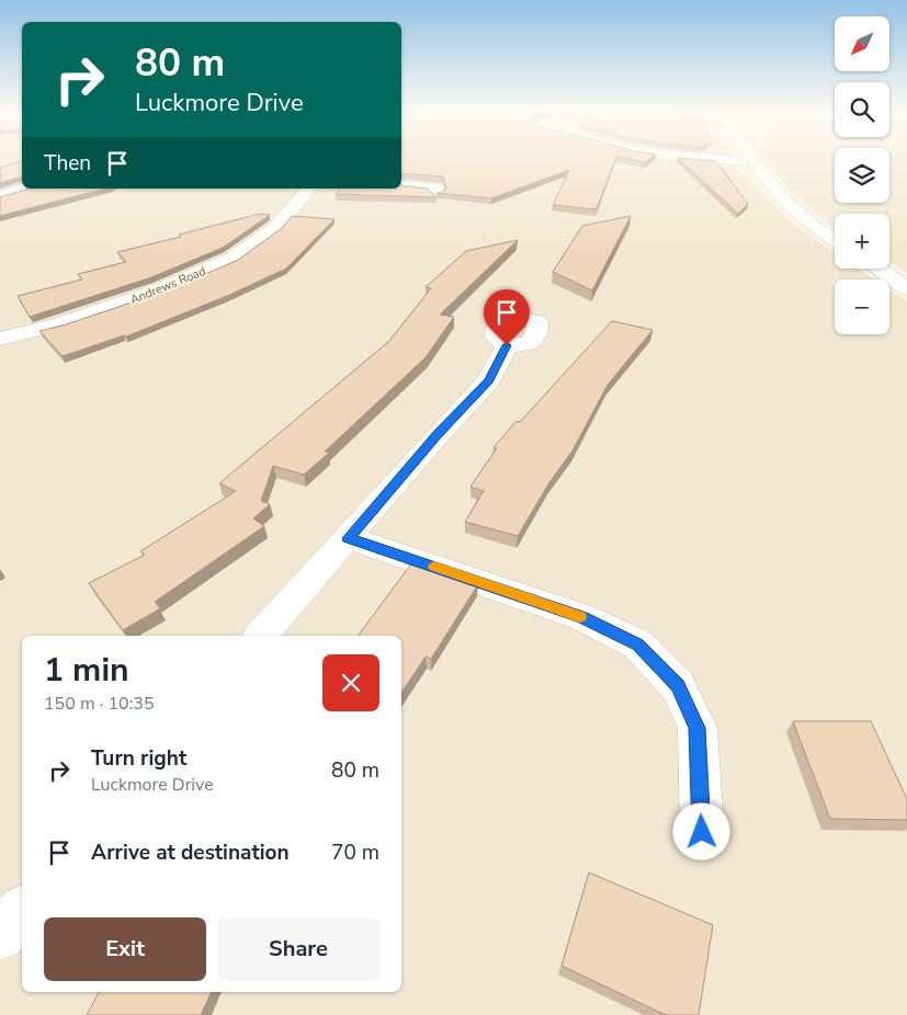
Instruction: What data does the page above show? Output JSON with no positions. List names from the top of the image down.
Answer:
{
  "streets": {
    "street": ["Andrews Road"]
  },
  "north": "bottom left",
  "page": {
    "map_buttons": ["+", "−"],
    "turn": ["80 m", "Luckmore Drive"],
    "then": "Then",
    "heading": ["1 min", "150 m · 10:35"],
    "list": [
      {
        "name": "Turn right",
        "note": "Luckmore Drive",
        "value": "80 m"
      },
      {
        "name": "Arrive at destination",
        "value": "70 m"
      }
    ],
    "buttons": ["Exit", "Share"]
  }
}
